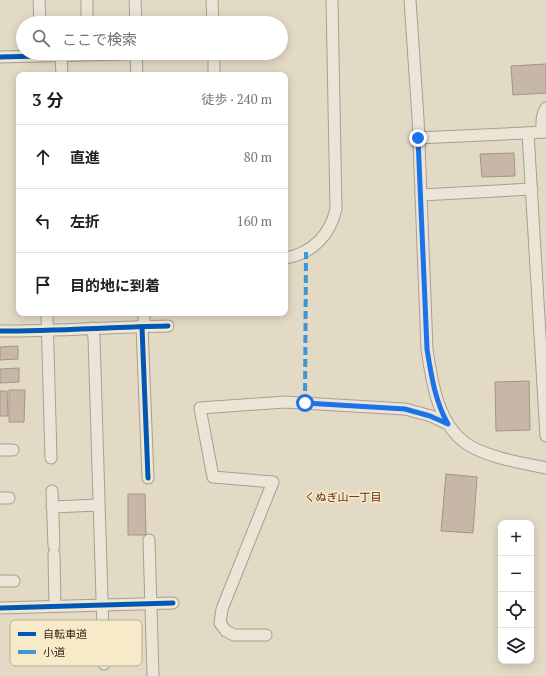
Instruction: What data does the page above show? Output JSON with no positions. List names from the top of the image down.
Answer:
{
  "districts": ["くぬぎ山一丁目"],
  "legend": ["自転車道", "小道"],
  "page": {
    "search": "ここで検索",
    "heading": ["3 分", "徒歩 · 240 m"],
    "list": [
      ["直進", "80 m"],
      ["左折", "160 m"],
      "目的地に到着"
    ],
    "map_buttons": ["+", "−"]
  }
}
